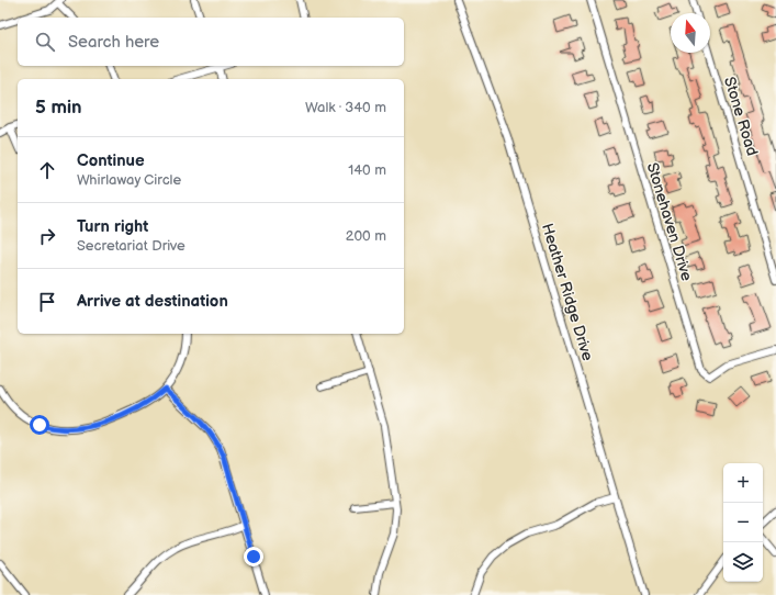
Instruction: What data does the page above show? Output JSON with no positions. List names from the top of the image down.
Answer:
{
  "streets": {
    "street": ["Stone Road", "Stonehaven Drive", "Heather Ridge Drive"]
  },
  "north": "top",
  "page": {
    "search": "Search here",
    "heading": ["5 min", "Walk · 340 m"],
    "list": [
      ["Continue", "Whirlaway Circle", "140 m"],
      ["Turn right", "Secretariat Drive", "200 m"],
      "Arrive at destination"
    ],
    "map_buttons": ["+", "−"]
  }
}
